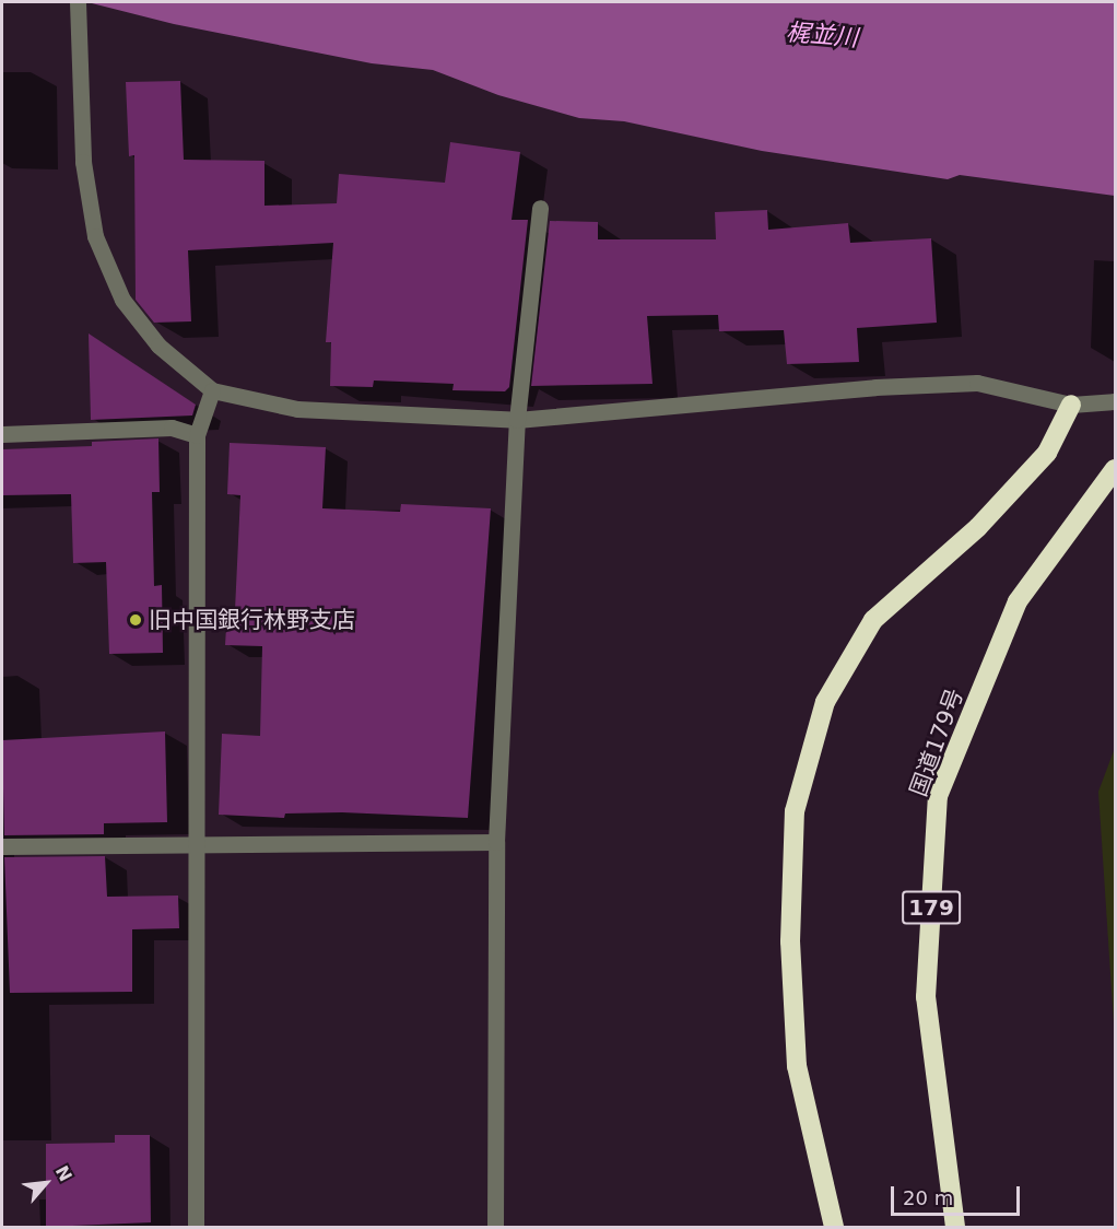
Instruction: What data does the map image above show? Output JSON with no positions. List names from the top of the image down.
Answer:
{
  "streets": {
    "highway": ["国道179号", "179"]
  },
  "water": ["梶並川"],
  "places": ["旧中国銀行林野支店"],
  "scale_bar": "20 m",
  "north": "top right"
}
